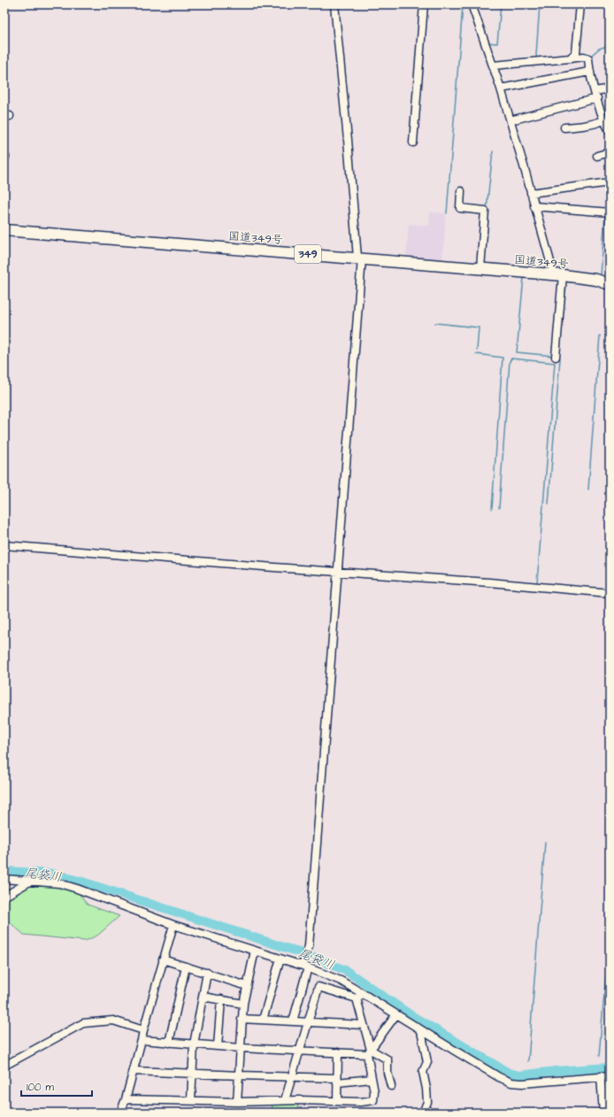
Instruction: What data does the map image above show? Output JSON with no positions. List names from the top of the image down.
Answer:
{
  "streets": {
    "highway": ["国道349号", "349"]
  },
  "water": ["尾袋川"],
  "scale_bar": "100 m"
}
